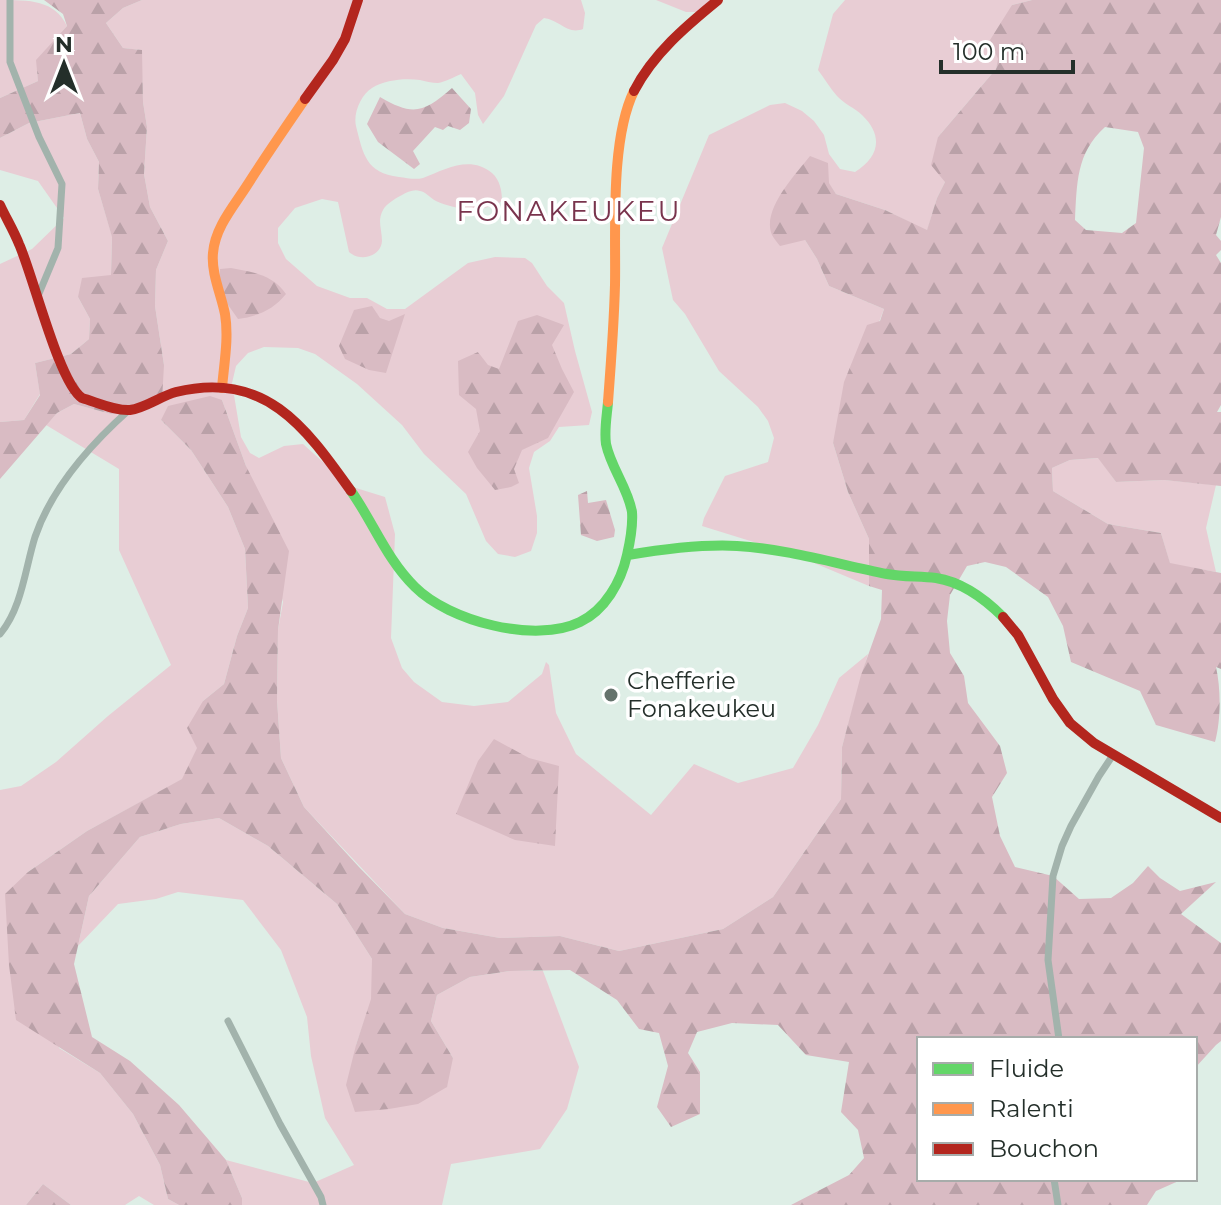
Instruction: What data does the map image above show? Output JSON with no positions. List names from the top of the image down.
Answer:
{
  "districts": ["FONAKEUKEU"],
  "places": ["Chefferie Fonakeukeu"],
  "legend": ["Fluide", "Ralenti", "Bouchon"],
  "scale_bar": "100 m",
  "north": "top"
}
